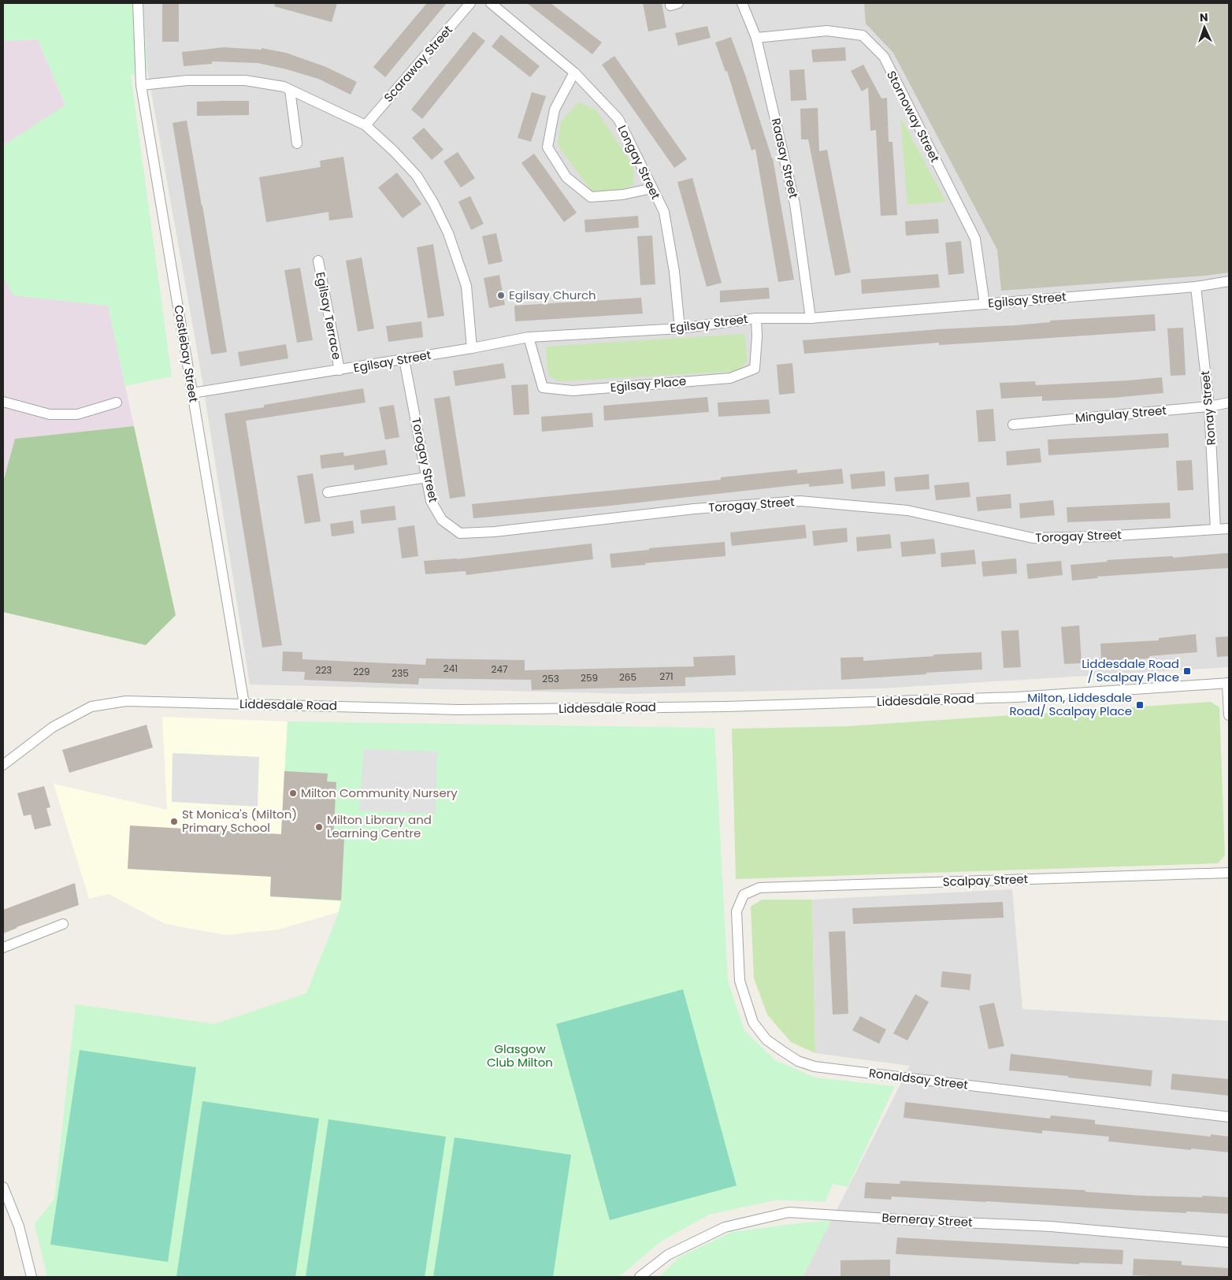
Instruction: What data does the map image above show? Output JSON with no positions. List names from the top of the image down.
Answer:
{
  "streets": {
    "street": [
      "Scaraway Street",
      "Stornoway Street",
      "Raasay Street",
      "Longay Street",
      "Egilsay Street",
      "Egilsay Terrace",
      "Castlebay Street",
      "Egilsay Place",
      "Ronay Street",
      "Mingulay Street",
      "Torogay Street",
      "Liddesdale Road",
      "Scalpay Street",
      "Ronaldsay Street",
      "Berneray Street"
    ]
  },
  "crossings": [
    ["Stornoway Street", "Raasay Street"],
    ["Stornoway Street", "Egilsay Street"],
    ["Raasay Street", "Egilsay Street"],
    ["Longay Street", "Egilsay Street"],
    ["Egilsay Street", "Egilsay Terrace"],
    ["Egilsay Street", "Castlebay Street"],
    ["Egilsay Street", "Egilsay Place"],
    ["Egilsay Street", "Ronay Street"],
    ["Egilsay Street", "Torogay Street"],
    ["Castlebay Street", "Liddesdale Road"],
    ["Ronay Street", "Mingulay Street"],
    ["Ronay Street", "Torogay Street"],
    ["Scalpay Street", "Ronaldsay Street"]
  ],
  "parks": ["Glasgow Club Milton"],
  "places": {
    "other": [
      "Egilsay Church",
      "Milton Community Nursery",
      "St Monica's (Milton) Primary School",
      "Milton Library and Learning Centre"
    ],
    "transit": ["Liddesdale Road / Scalpay Place", "Milton, Liddesdale Road/ Scalpay Place"]
  },
  "house_numbers": [
    "241",
    "247",
    "223",
    "229",
    "235",
    "271",
    "265",
    "259",
    "253"
  ],
  "north": "top"
}
